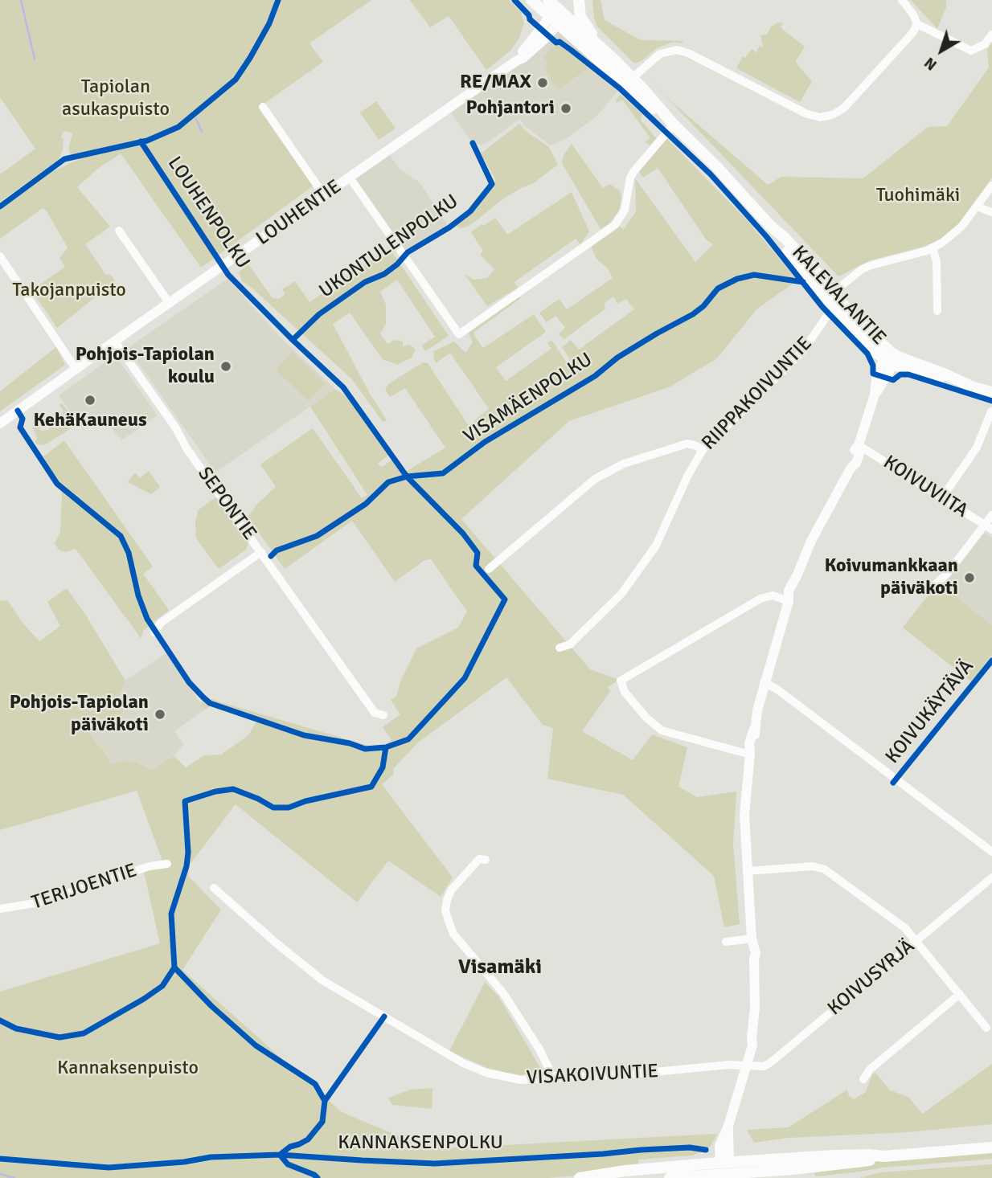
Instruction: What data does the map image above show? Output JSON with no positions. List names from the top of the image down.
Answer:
{
  "streets": {
    "main road": ["KALEVALANTIE"],
    "street": [
      "LOUHENTIE",
      "RIIPPAKOIVUNTIE",
      "KOIVUVIITA",
      "SEPONTIE",
      "TERIJOENTIE",
      "KOIVUSYRJÄ",
      "VISAKOIVUNTIE"
    ],
    "cycle path": [
      "LOUHENPOLKU",
      "UKONTULENPOLKU",
      "VISAMÄENPOLKU",
      "KOIVUKÄYTÄVÄ",
      "KANNAKSENPOLKU"
    ]
  },
  "crossings": [
    ["LOUHENTIE", "KALEVALANTIE"],
    ["LOUHENTIE", "SEPONTIE"],
    ["KALEVALANTIE", "RIIPPAKOIVUNTIE"],
    ["KOIVUSYRJÄ", "VISAKOIVUNTIE"]
  ],
  "districts": ["Visamäki"],
  "parks": [
    "Tapiolan asukaspuisto",
    "Tuohimäki",
    "Takojanpuisto",
    "Kannaksenpuisto"
  ],
  "places": [
    "RE/MAX",
    "Pohjantori",
    "Pohjois-Tapiolan koulu",
    "KehäKauneus",
    "Koivumankkaan päiväkoti",
    "Pohjois-Tapiolan päiväkoti"
  ],
  "north": "bottom left"
}
